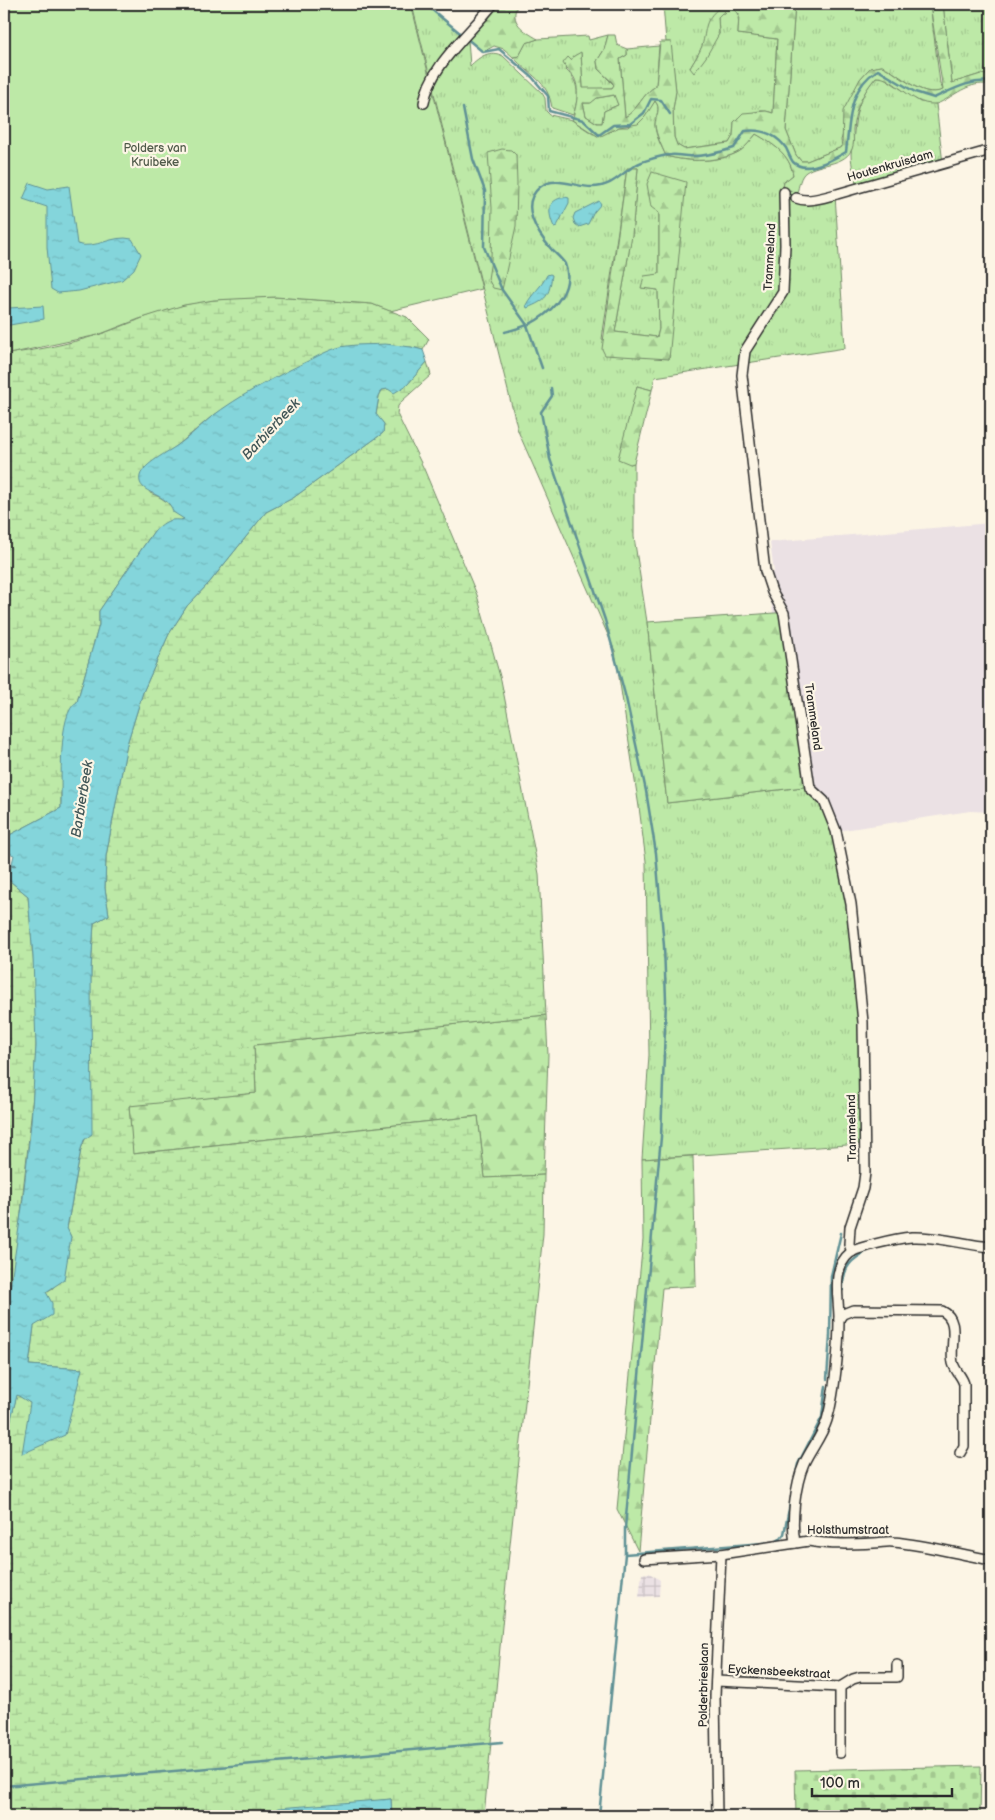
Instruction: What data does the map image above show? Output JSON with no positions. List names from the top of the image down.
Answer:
{
  "streets": {
    "street": [
      "Houtenkruisdam",
      "Trammeland",
      "Holsthumstraat",
      "Eyckensbeekstraat",
      "Polderbrieslaan"
    ]
  },
  "crossings": [
    ["Holsthumstraat", "Polderbrieslaan"],
    ["Eyckensbeekstraat", "Polderbrieslaan"]
  ],
  "water": ["Barbierbeek"],
  "parks": ["Polders van Kruibeke"],
  "scale_bar": "100 m"
}
